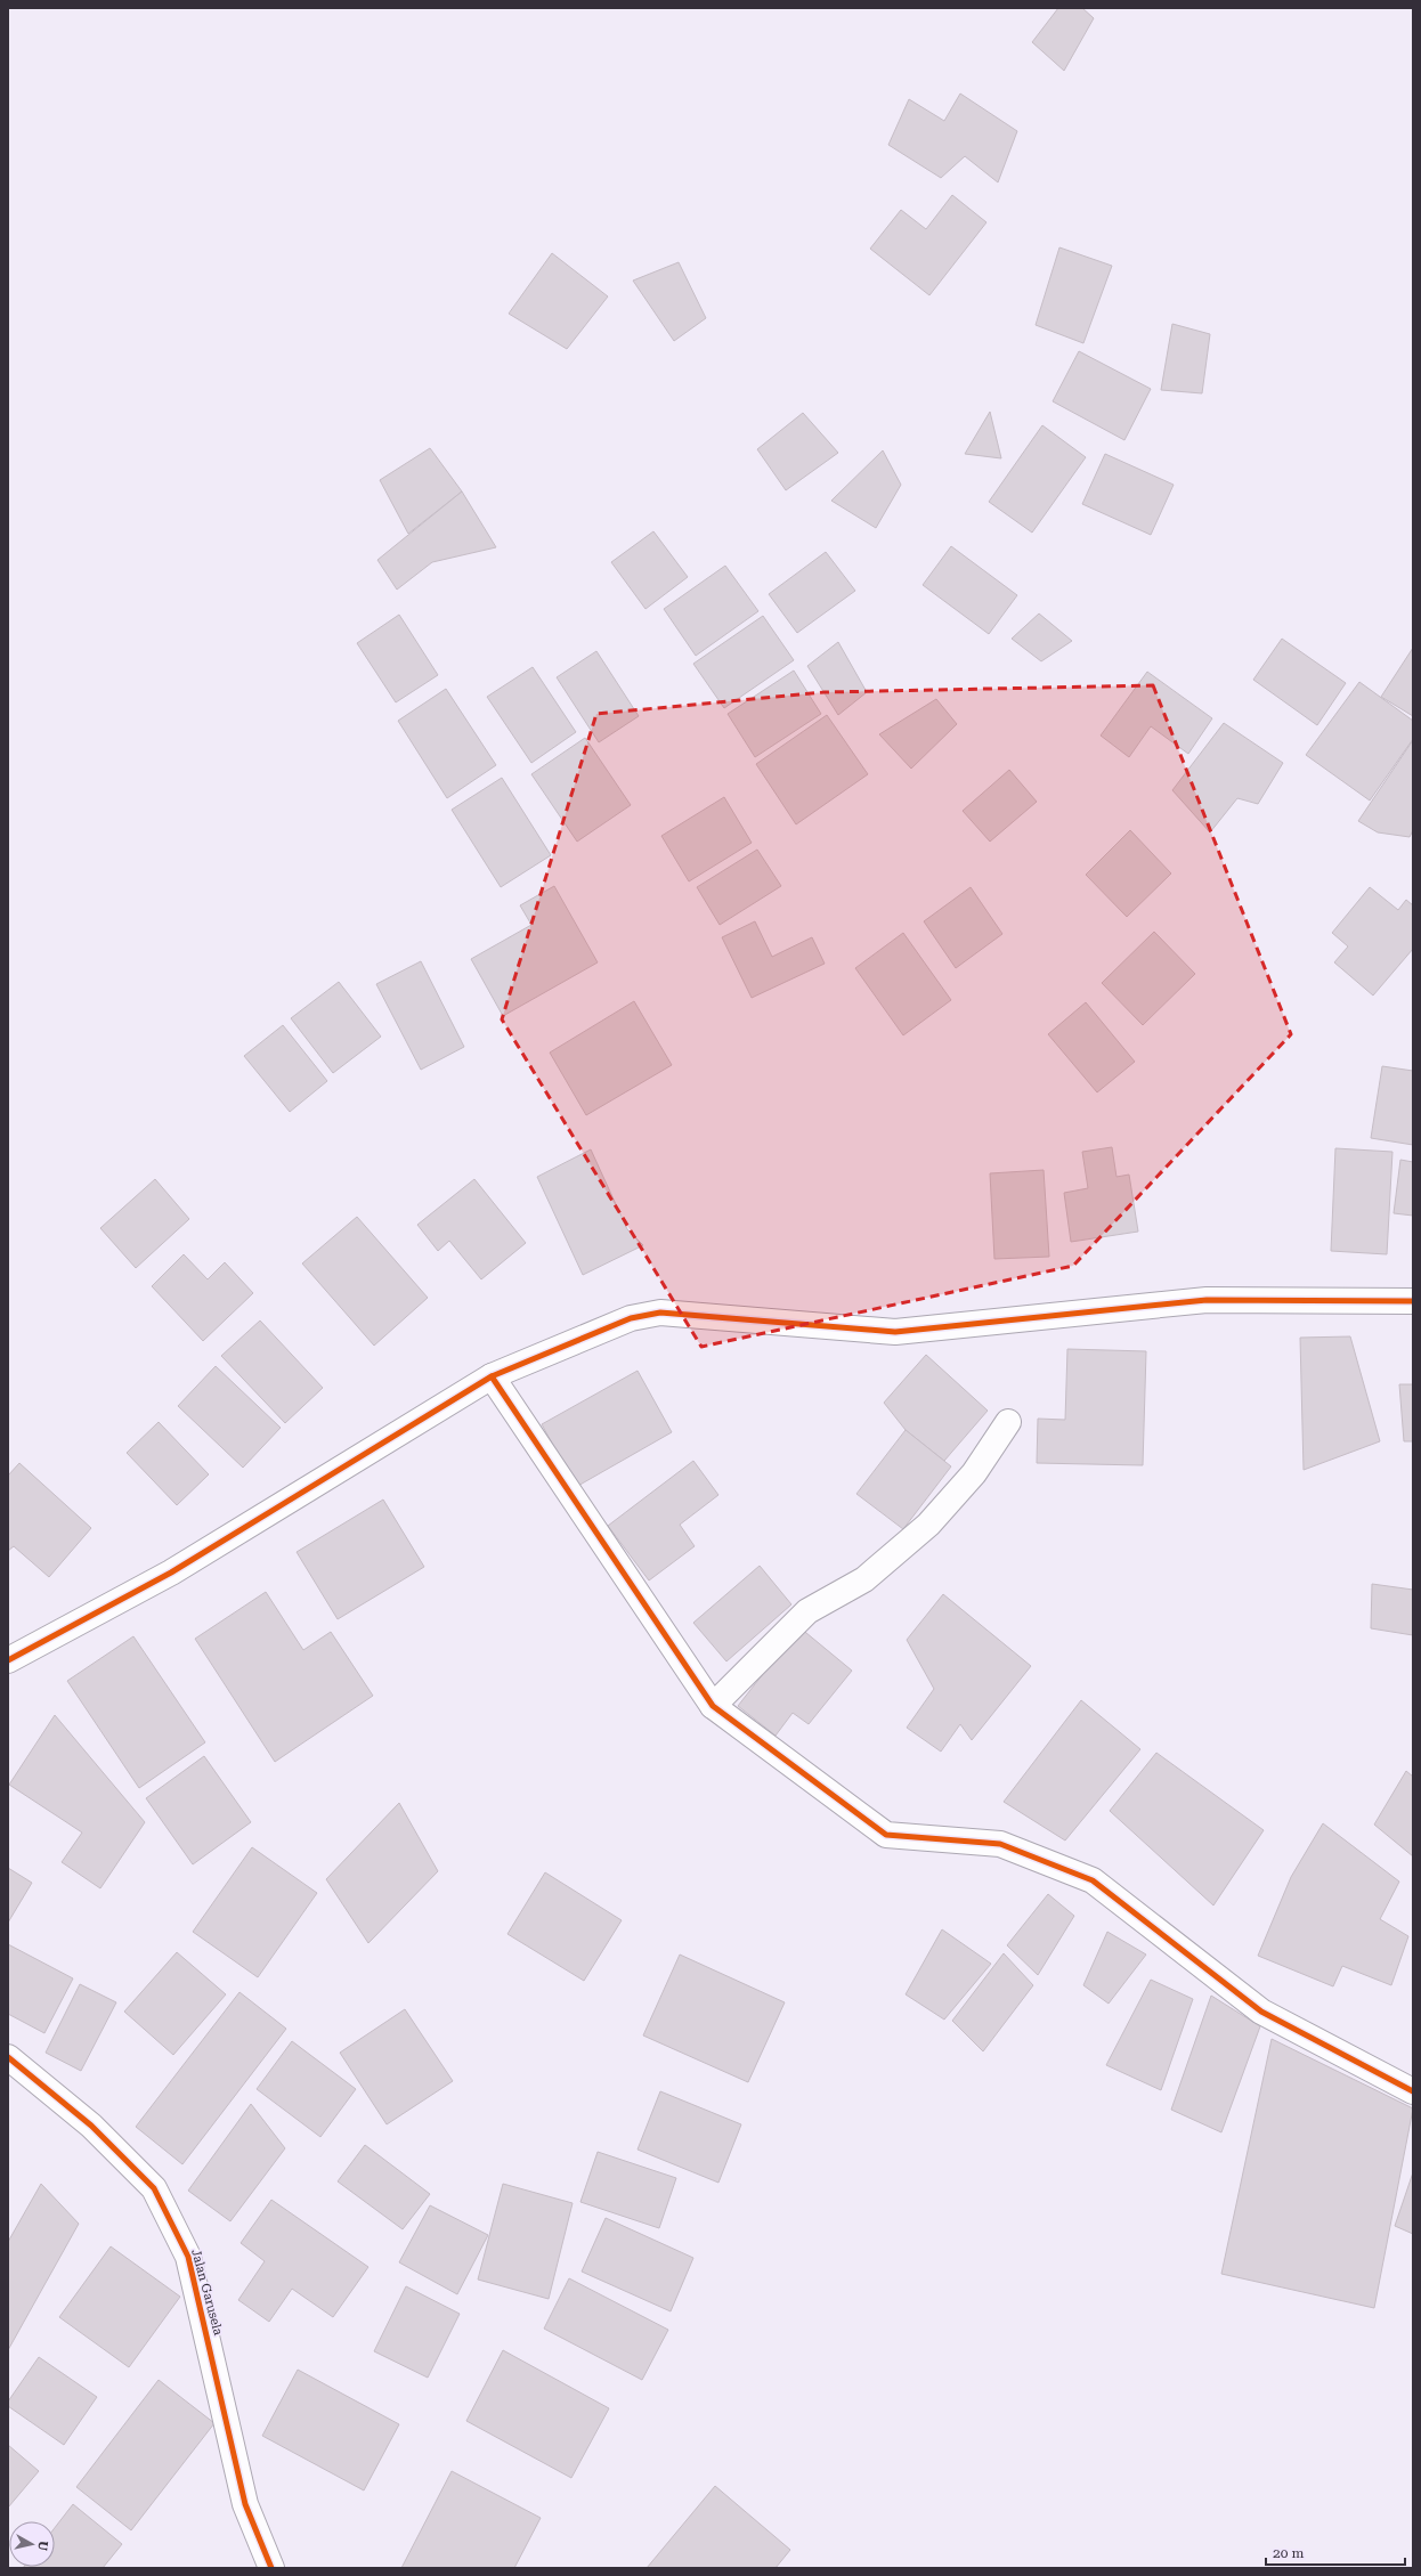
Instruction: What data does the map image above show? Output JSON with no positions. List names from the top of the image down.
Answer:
{
  "streets": {
    "street": ["Jalan Garusela"]
  },
  "scale_bar": "20 m",
  "north": "right"
}
